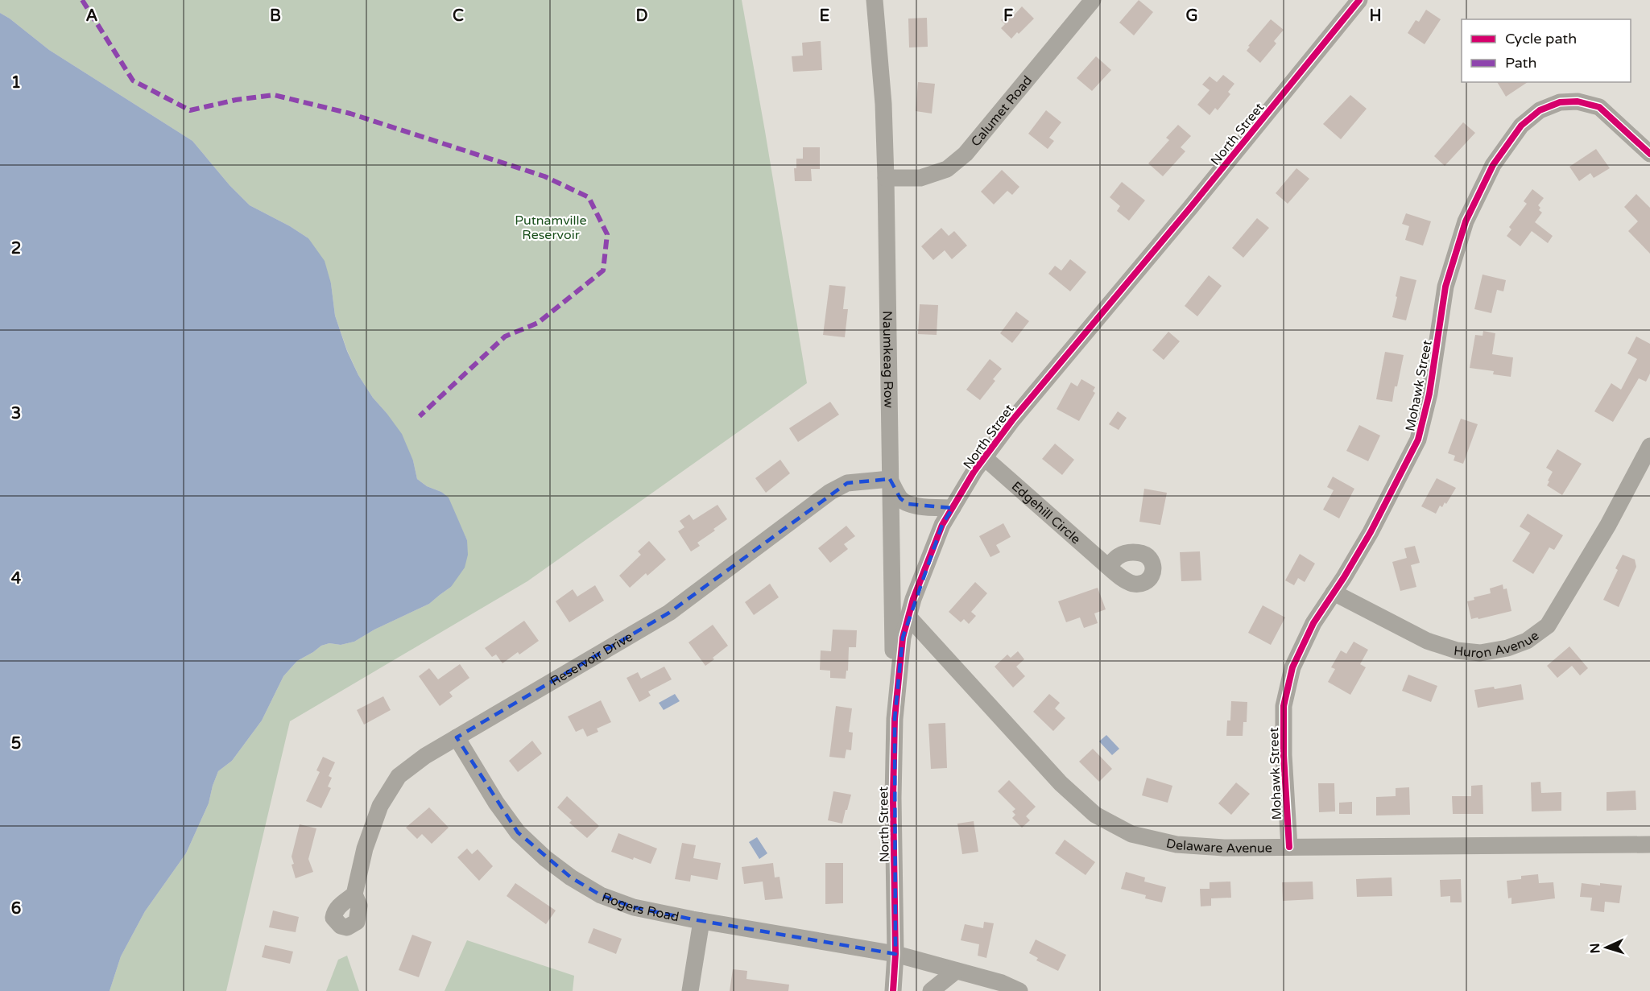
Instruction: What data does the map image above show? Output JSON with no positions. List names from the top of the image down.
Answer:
{
  "streets": {
    "street": [
      "Calumet Road",
      "North Street",
      "Naumkeag Row",
      "Mohawk Street",
      "Edgehill Circle",
      "Huron Avenue",
      "Reservoir Drive",
      "Delaware Avenue",
      "Rogers Road"
    ]
  },
  "crossings": [
    ["Calumet Road", "Naumkeag Row"],
    ["North Street", "Naumkeag Row"],
    ["North Street", "Edgehill Circle"],
    ["North Street", "Delaware Avenue"],
    ["North Street", "Rogers Road"],
    ["Naumkeag Row", "Reservoir Drive"],
    ["Mohawk Street", "Huron Avenue"],
    ["Mohawk Street", "Delaware Avenue"],
    ["Reservoir Drive", "Rogers Road"]
  ],
  "parks": ["Putnamville Reservoir"],
  "legend": ["Cycle path", "Path"],
  "north": "left",
  "grid": {
    "columns": [
      "A",
      "B",
      "C",
      "D",
      "E",
      "F",
      "G",
      "H"
    ],
    "rows": [
      "1",
      "2",
      "3",
      "4",
      "5",
      "6"
    ]
  }
}
